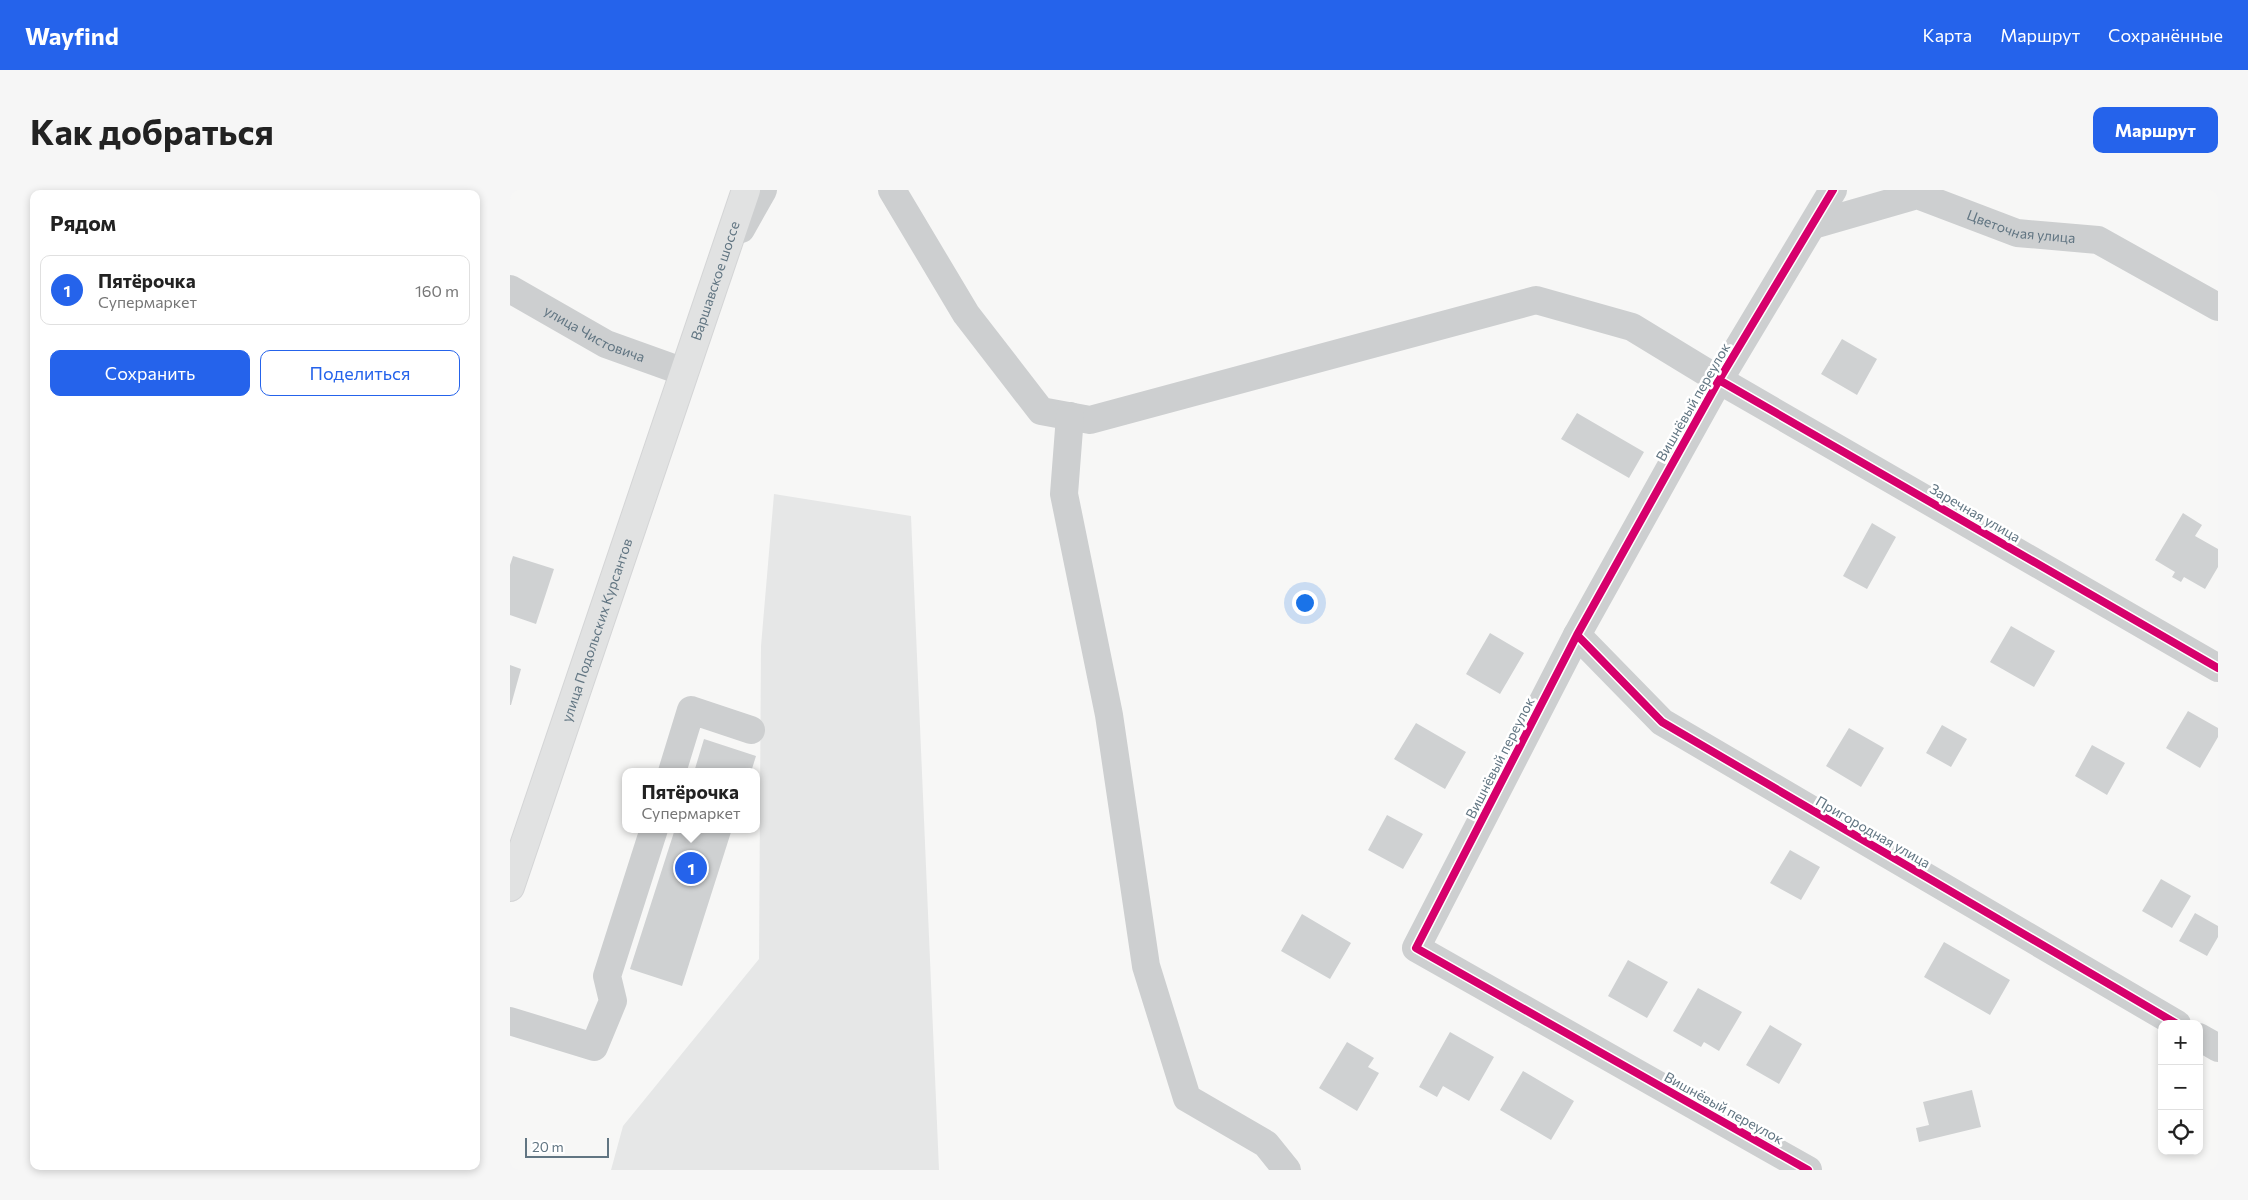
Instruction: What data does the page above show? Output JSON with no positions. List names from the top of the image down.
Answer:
{
  "streets": {
    "main road": ["Варшавское шоссе", "улица Подольских Курсантов"],
    "street": [
      "Цветочная улица",
      "улица Чистовича",
      "Вишнёвый переулок",
      "Заречная улица",
      "Пригородная улица"
    ]
  },
  "crossings": [
    ["Цветочная улица", "Вишнёвый переулок"],
    ["Варшавское шоссе", "улица Чистовича"],
    ["Варшавское шоссе", "улица Подольских Курсантов"],
    ["улица Чистовича", "улица Подольских Курсантов"],
    ["Вишнёвый переулок", "Заречная улица"],
    ["Вишнёвый переулок", "Пригородная улица"]
  ],
  "scale_bar": "20 m",
  "page": {
    "header": "Wayfind",
    "nav": ["Карта", "Маршрут", "Сохранённые"],
    "buttons": [
      "Маршрут",
      ["Сохранить", "Поделиться"]
    ],
    "title": "Как добраться",
    "heading": "Рядом",
    "list": [
      {
        "mark": "1",
        "name": "Пятёрочка",
        "note": "Супермаркет",
        "value": "160 m"
      }
    ],
    "popup": ["Пятёрочка", "Супермаркет"],
    "pins": "1",
    "map_buttons": ["+", "−"],
    "scale": "20 m"
  }
}
